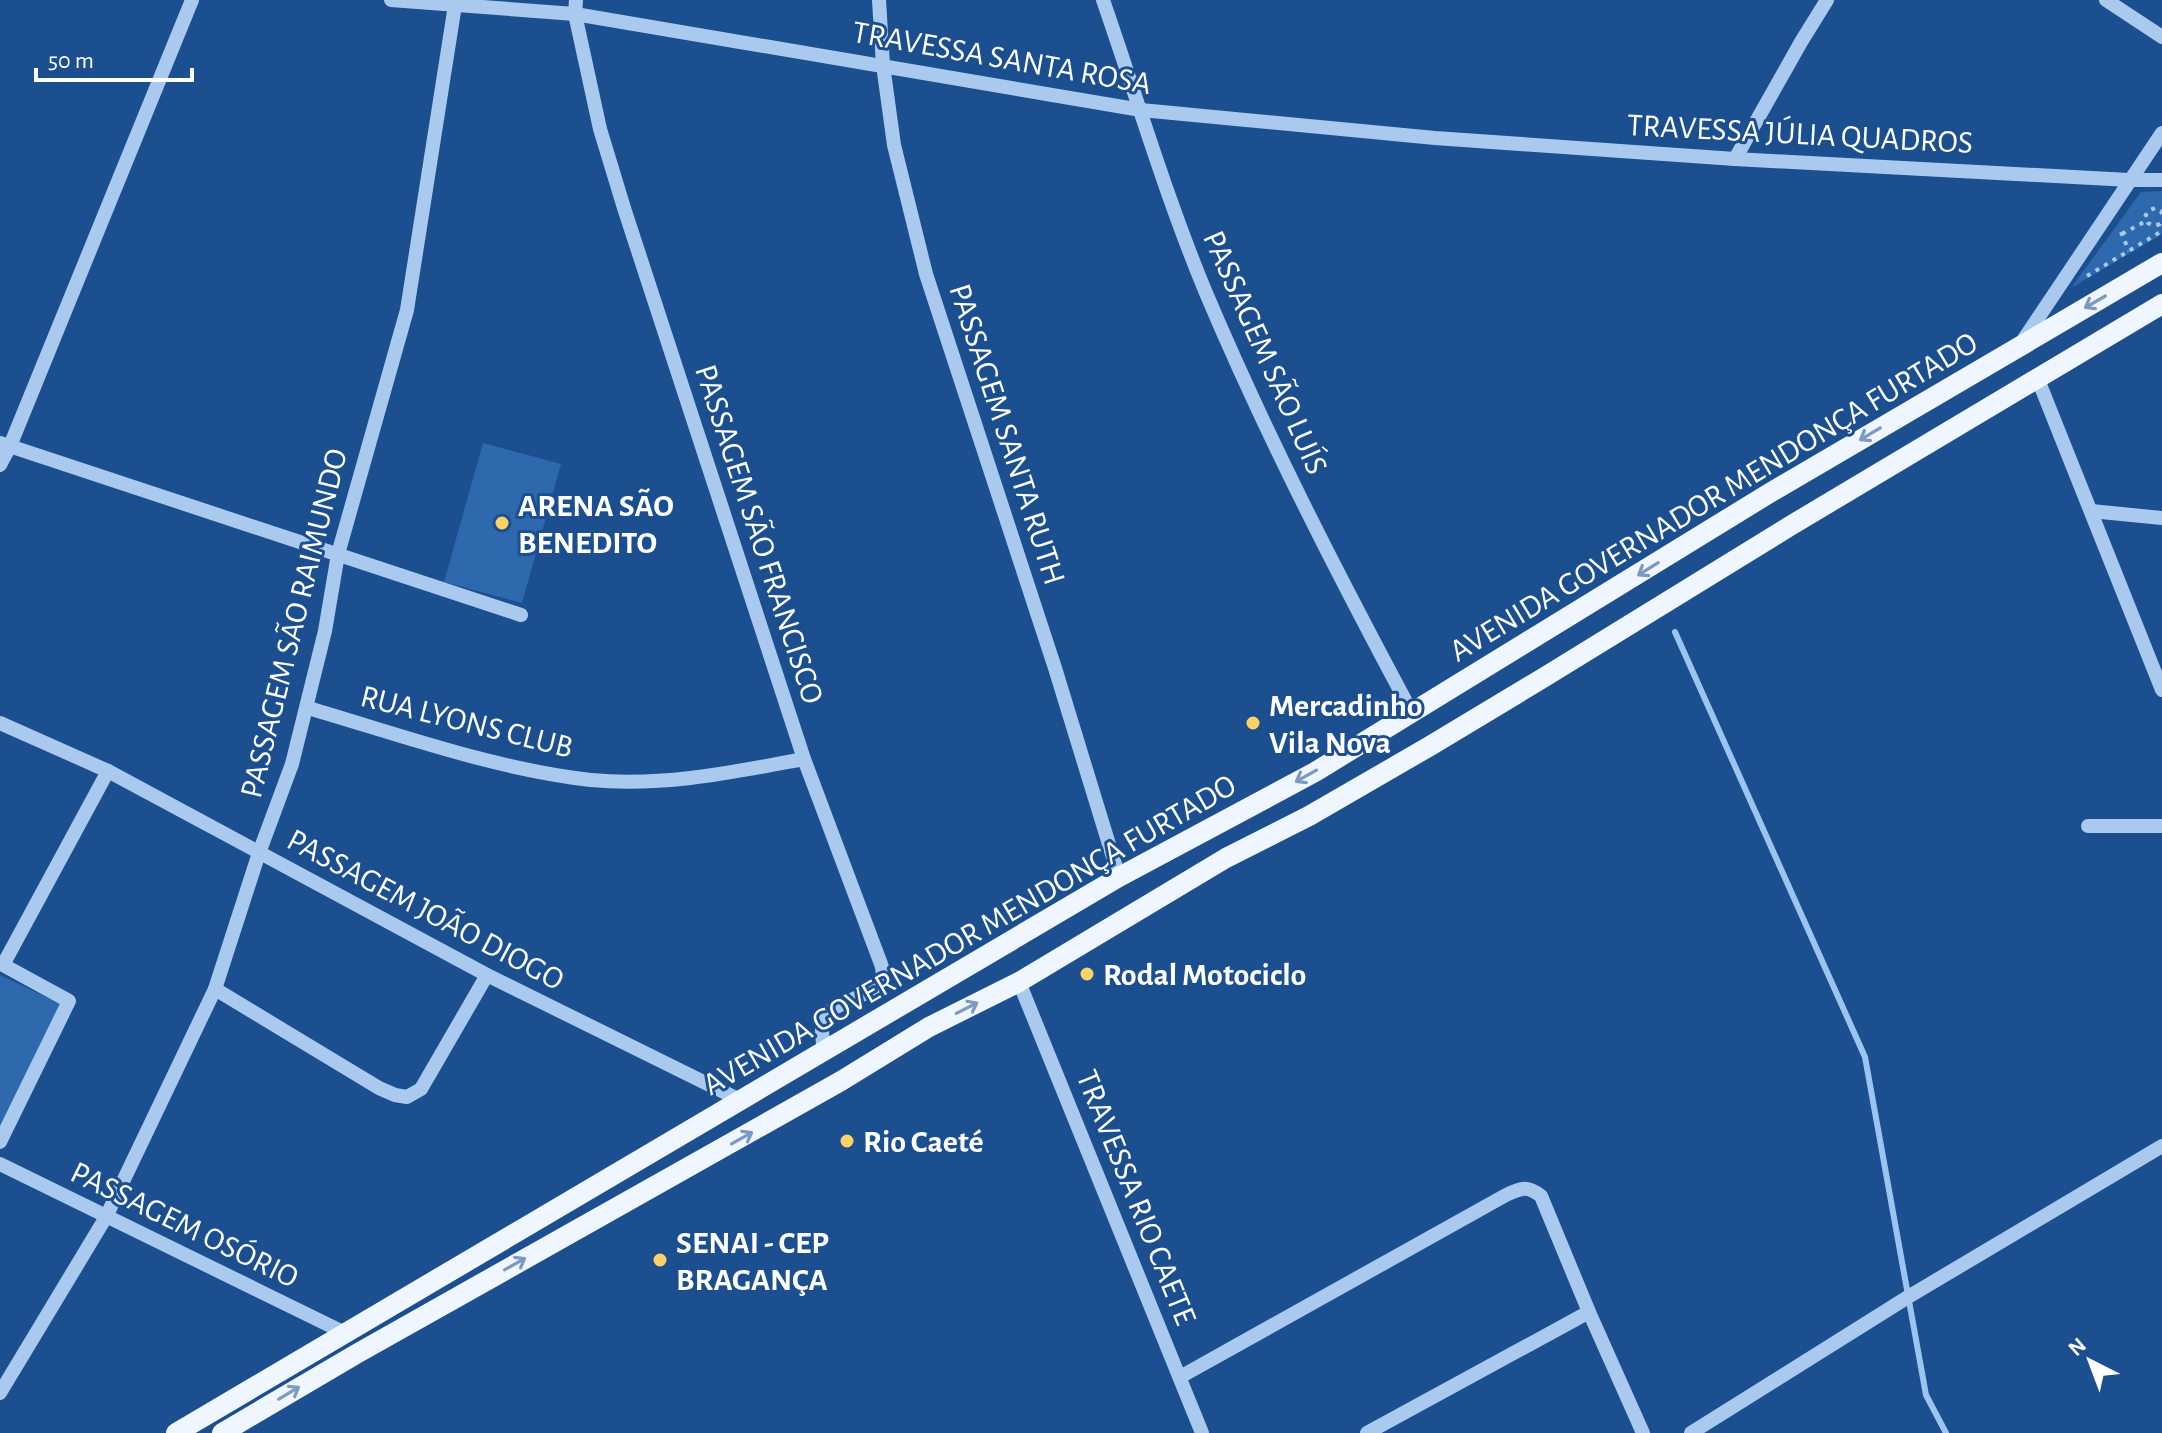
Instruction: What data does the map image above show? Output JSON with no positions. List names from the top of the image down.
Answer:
{
  "streets": {
    "main road": ["AVENIDA GOVERNADOR MENDONÇA FURTADO"],
    "street": [
      "TRAVESSA SANTA ROSA",
      "TRAVESSA JÚLIA QUADROS",
      "PASSAGEM SÃO LUÍS",
      "PASSAGEM SANTA RUTH",
      "PASSAGEM SÃO FRANCISCO",
      "PASSAGEM SÃO RAIMUNDO",
      "RUA LYONS CLUB",
      "PASSAGEM JOÃO DIOGO",
      "TRAVESSA RIO CAETE",
      "PASSAGEM OSÓRIO"
    ]
  },
  "crossings": [
    ["TRAVESSA SANTA ROSA", "TRAVESSA JÚLIA QUADROS"],
    ["TRAVESSA SANTA ROSA", "PASSAGEM SÃO LUÍS"],
    ["TRAVESSA SANTA ROSA", "PASSAGEM SANTA RUTH"],
    ["TRAVESSA SANTA ROSA", "PASSAGEM SÃO FRANCISCO"],
    ["TRAVESSA SANTA ROSA", "PASSAGEM SÃO RAIMUNDO"],
    ["PASSAGEM SÃO LUÍS", "AVENIDA GOVERNADOR MENDONÇA FURTADO"],
    ["PASSAGEM SANTA RUTH", "AVENIDA GOVERNADOR MENDONÇA FURTADO"],
    ["AVENIDA GOVERNADOR MENDONÇA FURTADO", "PASSAGEM SÃO FRANCISCO"],
    ["AVENIDA GOVERNADOR MENDONÇA FURTADO", "PASSAGEM JOÃO DIOGO"],
    ["AVENIDA GOVERNADOR MENDONÇA FURTADO", "TRAVESSA RIO CAETE"],
    ["AVENIDA GOVERNADOR MENDONÇA FURTADO", "PASSAGEM OSÓRIO"],
    ["PASSAGEM SÃO FRANCISCO", "RUA LYONS CLUB"],
    ["PASSAGEM SÃO RAIMUNDO", "RUA LYONS CLUB"],
    ["PASSAGEM SÃO RAIMUNDO", "PASSAGEM JOÃO DIOGO"],
    ["PASSAGEM SÃO RAIMUNDO", "PASSAGEM OSÓRIO"]
  ],
  "places": [
    "ARENA SÃO BENEDITO",
    "Mercadinho Vila Nova",
    "Rodal Motociclo",
    "Rio Caeté",
    "SENAI - CEP BRAGANÇA"
  ],
  "scale_bar": "50 m",
  "north": "top left"
}
